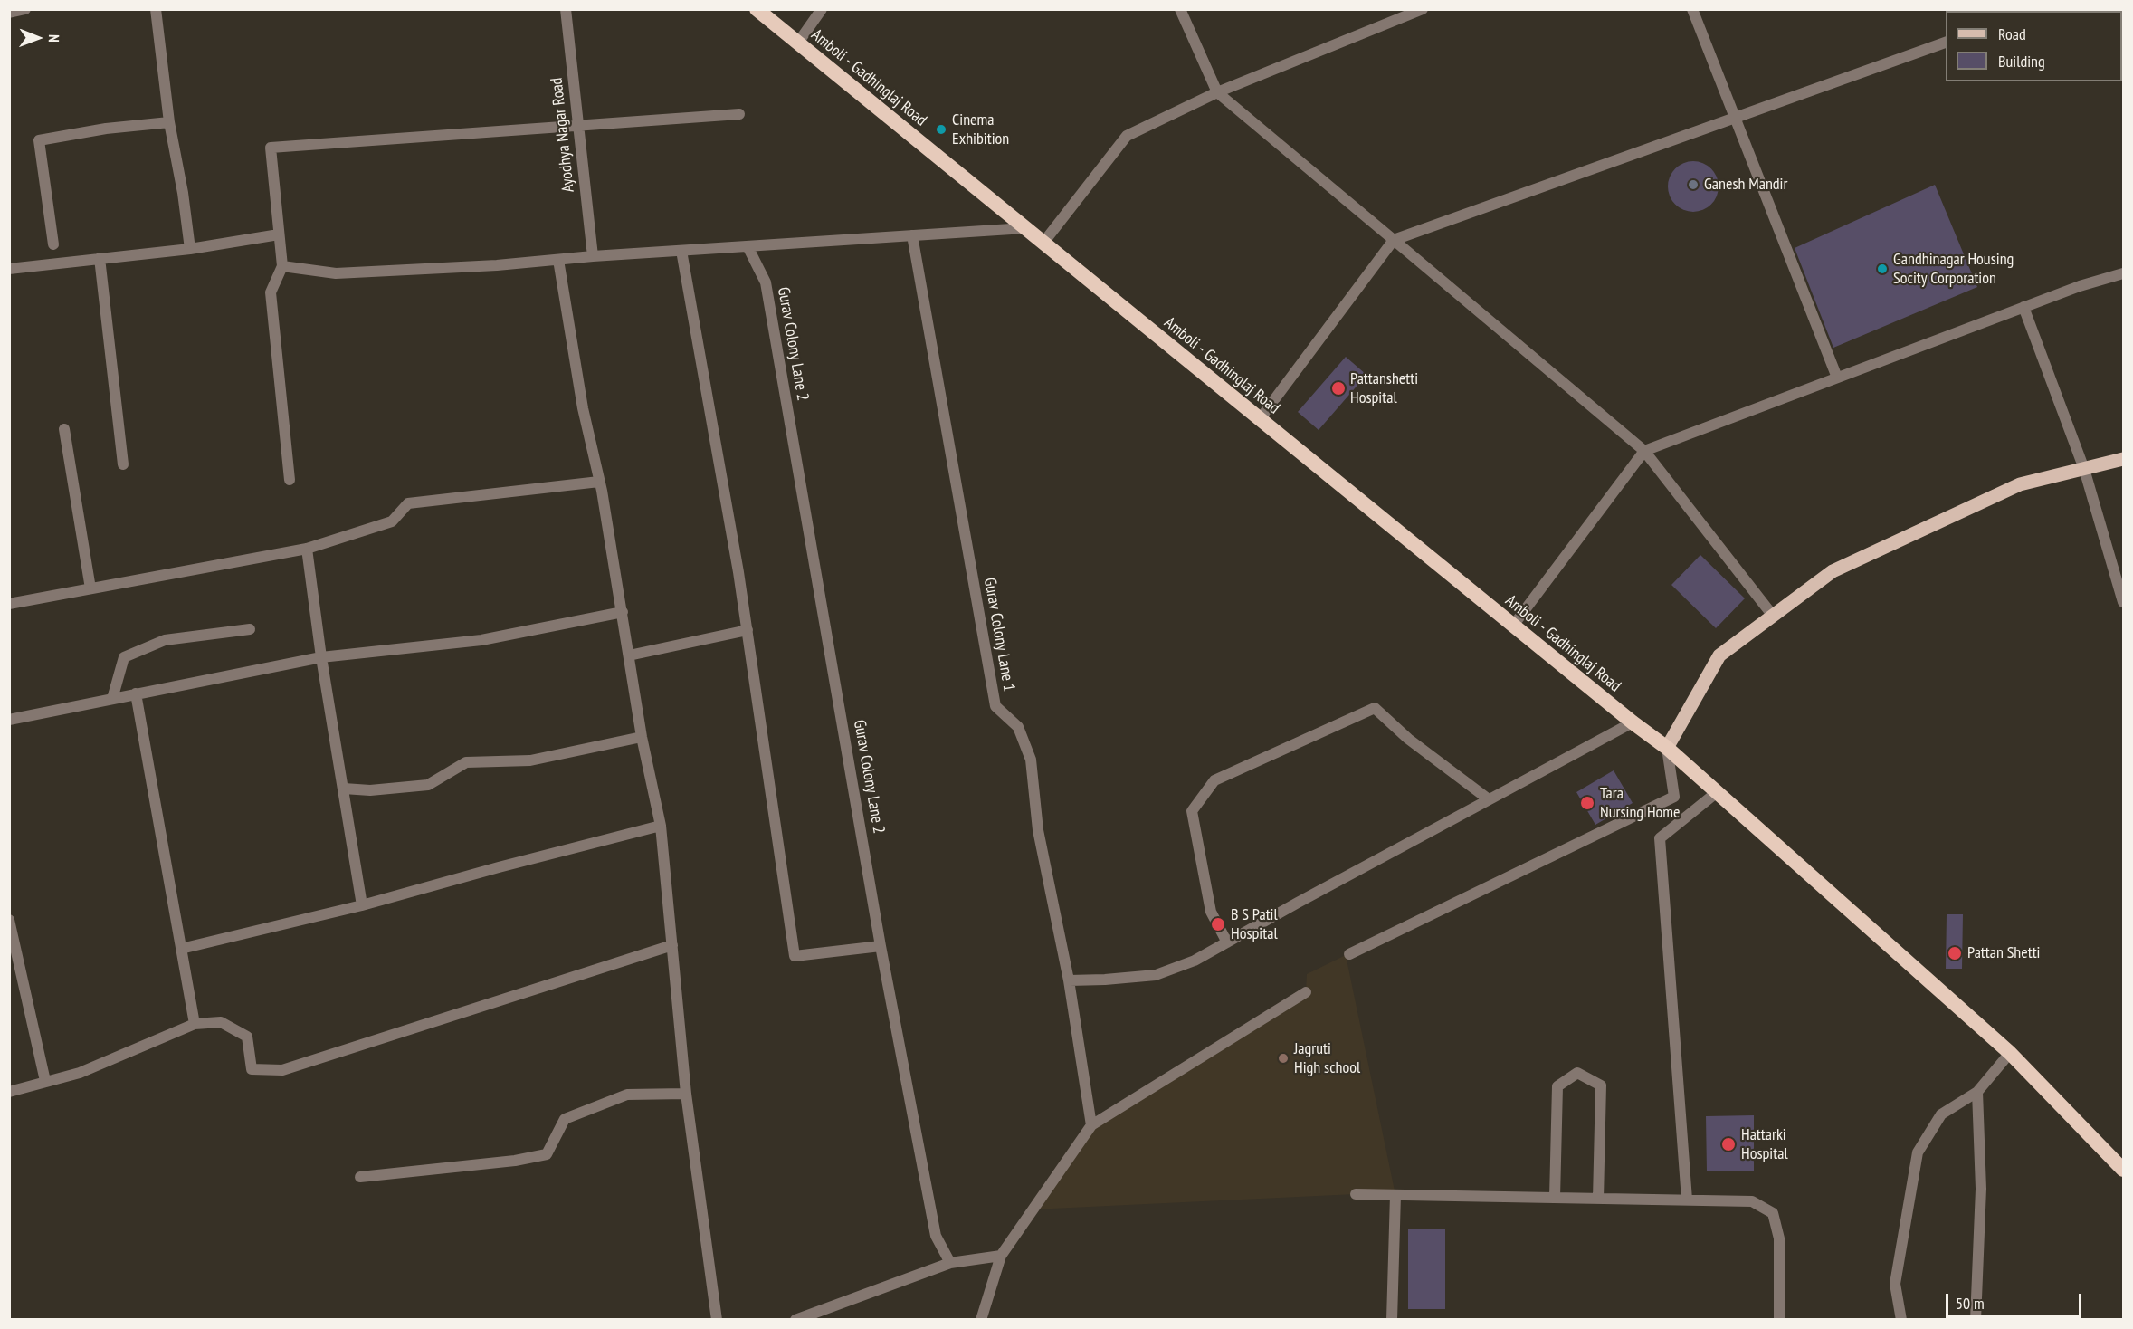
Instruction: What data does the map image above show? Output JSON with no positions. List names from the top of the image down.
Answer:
{
  "streets": {
    "highway": ["Amboli - Gadhinglaj Road"],
    "street": ["Ayodhya Nagar Road", "Gurav Colony Lane 2", "Gurav Colony Lane 1"]
  },
  "places": [
    "Cinema Exhibition",
    "Ganesh Mandir",
    "Gandhinagar Housing Socity Corporation",
    "Pattanshetti Hospital",
    "Tara Nursing Home",
    "B S Patil Hospital",
    "Pattan Shetti",
    "Jagruti High school",
    "Hattarki Hospital"
  ],
  "legend": ["Road", "Building"],
  "scale_bar": "50 m",
  "north": "right"
}
